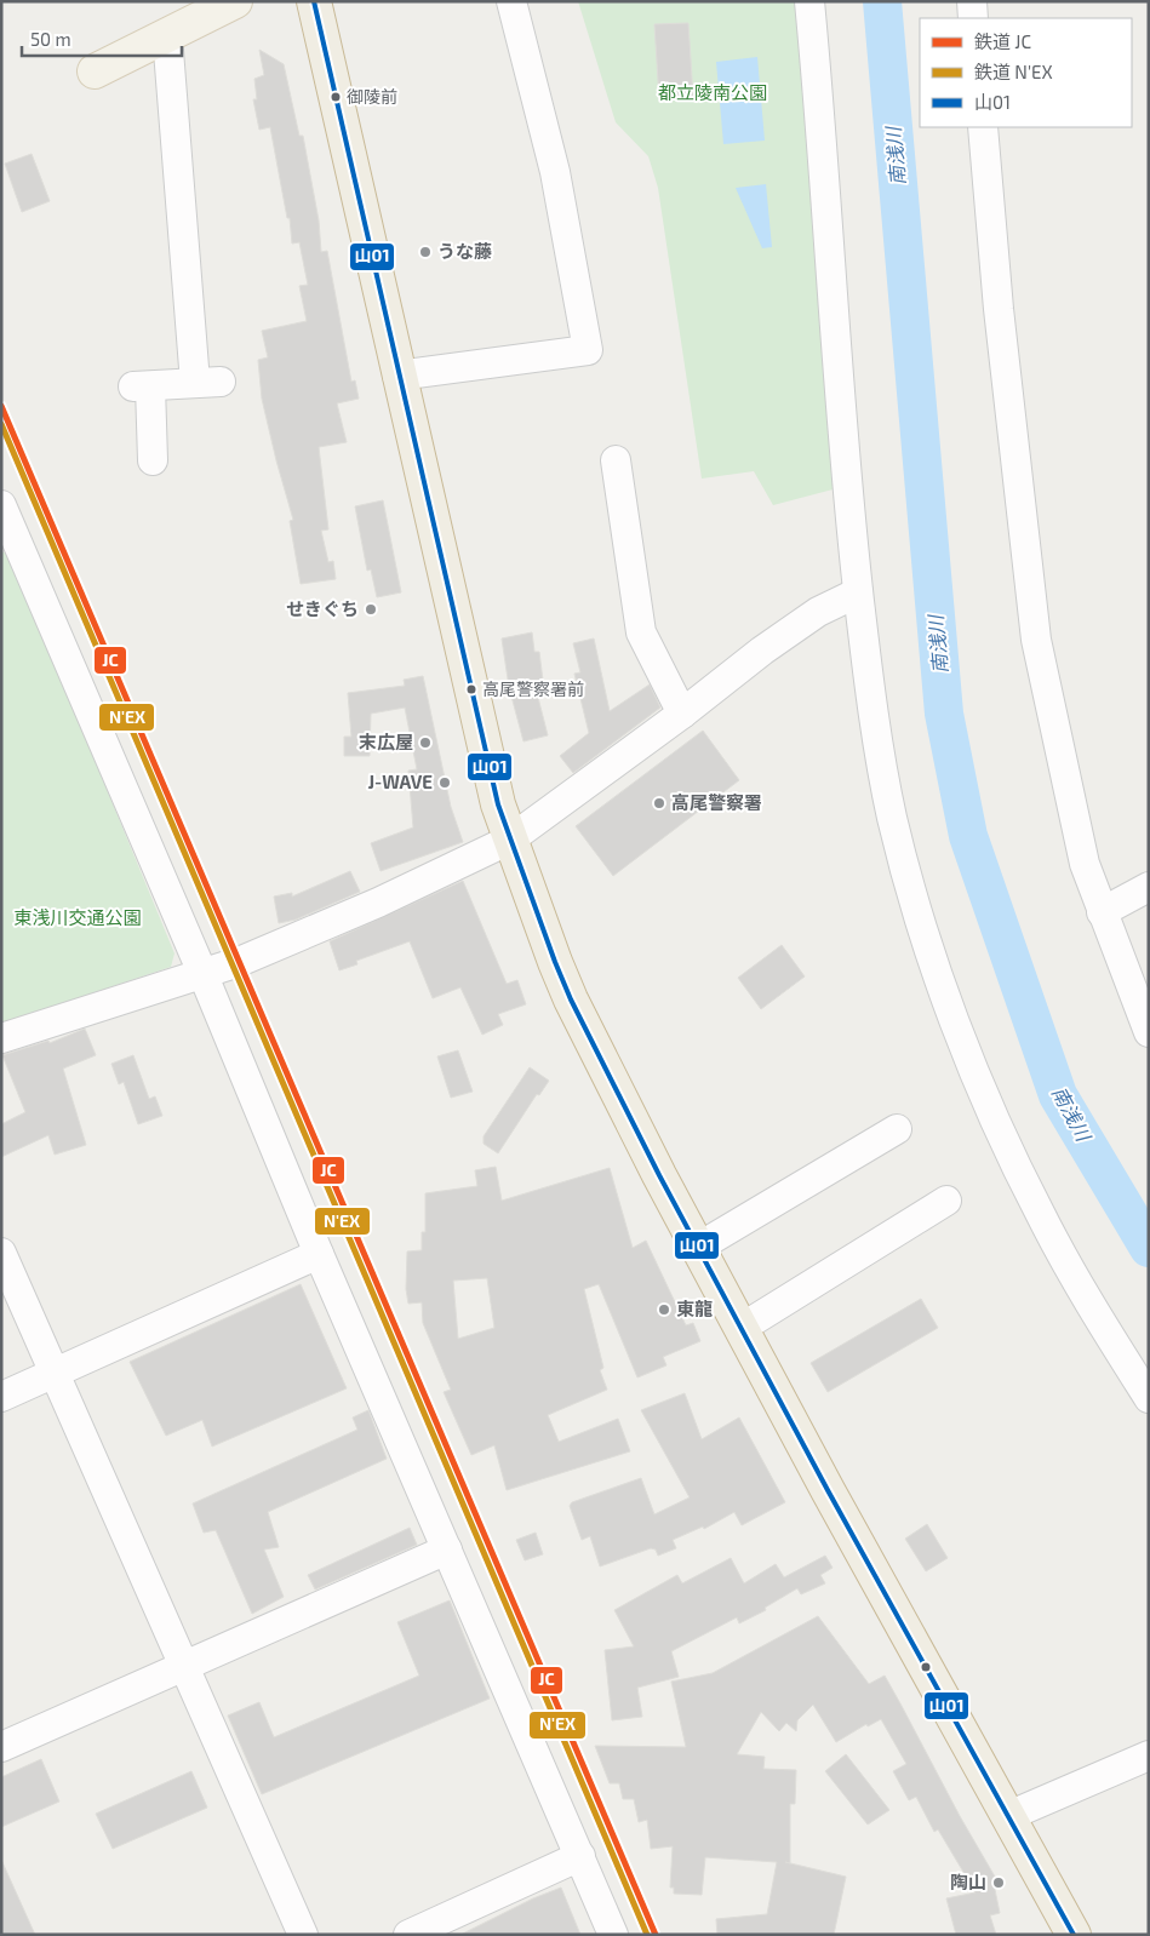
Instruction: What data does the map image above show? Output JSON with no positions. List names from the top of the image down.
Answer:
{
  "water": ["南浅川"],
  "parks": ["都立陵南公園", "東浅川交通公園"],
  "places": [
    "御陵前",
    "うな藤",
    "せきぐち",
    "高尾警察署前",
    "末広屋",
    "J-WAVE",
    "高尾警察署",
    "東龍",
    "陶山"
  ],
  "lines": ["transit line 山01", "rail line JC", "rail line N'EX"],
  "legend": ["鉄道 JC", "鉄道 N'EX", "山01"],
  "scale_bar": "50 m"
}
